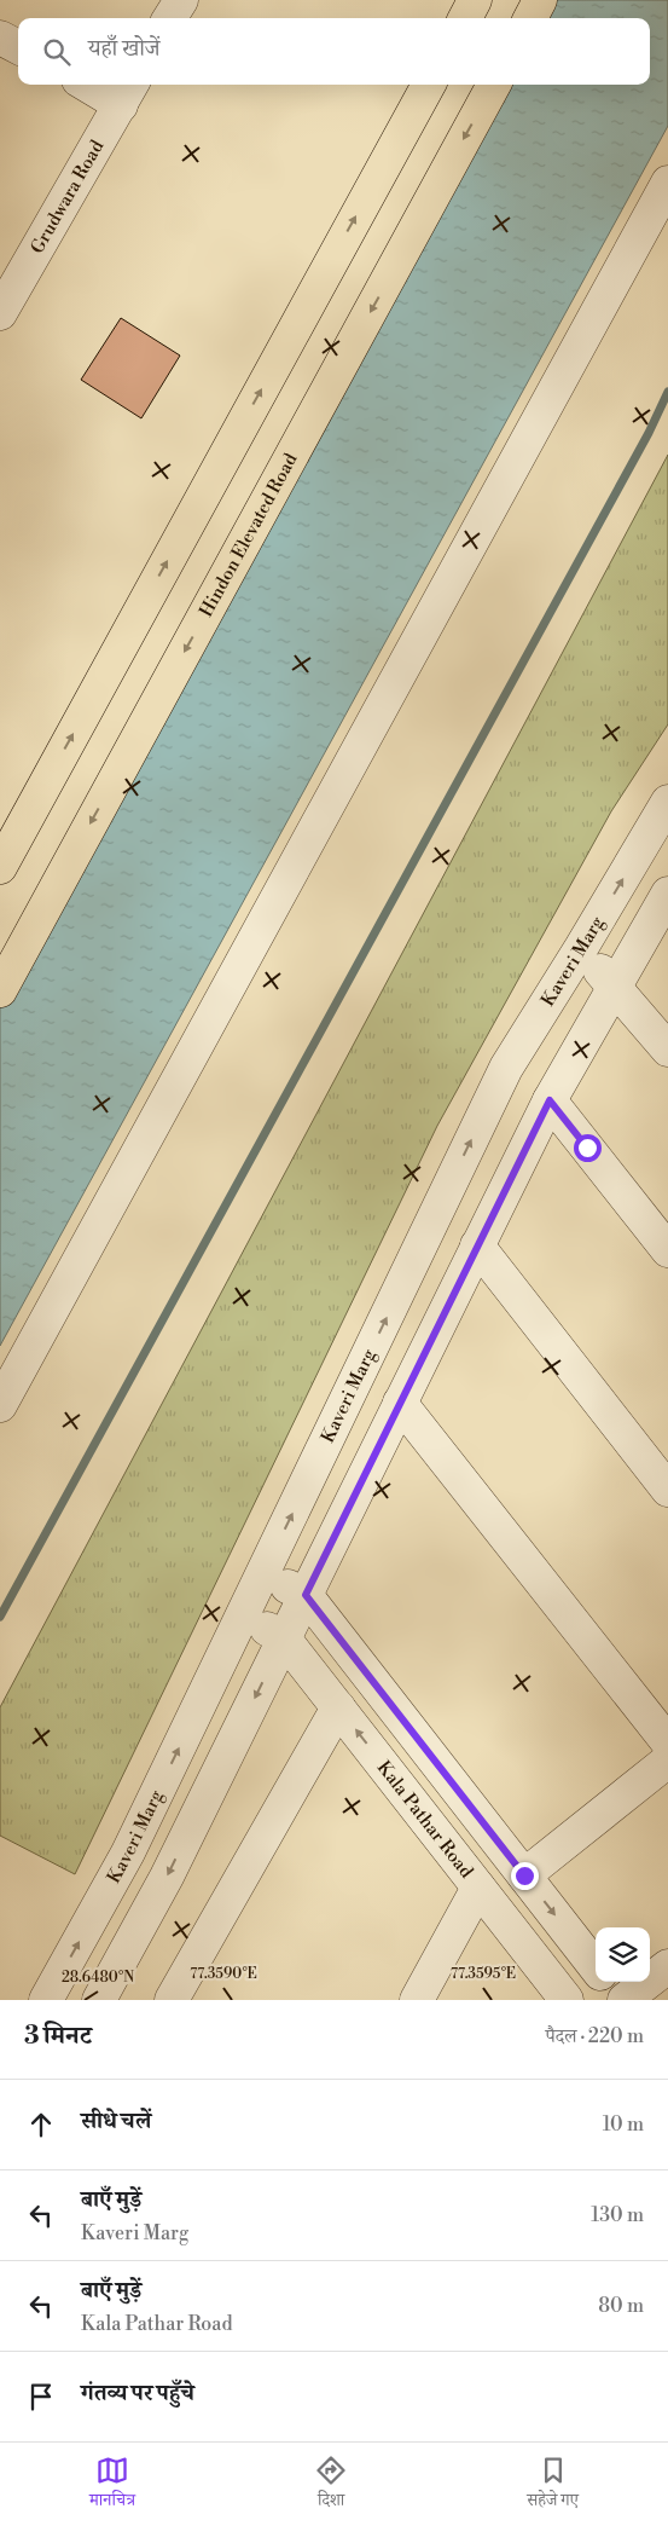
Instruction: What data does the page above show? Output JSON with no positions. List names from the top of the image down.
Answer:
{
  "streets": {
    "highway": ["Hindon Elevated Road"],
    "street": ["Grudwara Road", "Kaveri Marg", "Kala Pathar Road"]
  },
  "page": {
    "search": "यहाँ खोजें",
    "heading": ["3 मिनट", "पैदल · 220 m"],
    "list": [
      ["सीधे चलें", "10 m"],
      ["बाएँ मुड़ें", "Kaveri Marg", "130 m"],
      ["बाएँ मुड़ें", "Kala Pathar Road", "80 m"],
      "गंतव्य पर पहुँचे"
    ],
    "nav": ["मानचित्र", "दिशा", "सहेजे गए"]
  },
  "coordinates": ["77.3590°E", "77.3595°E", "28.6480°N"]
}
